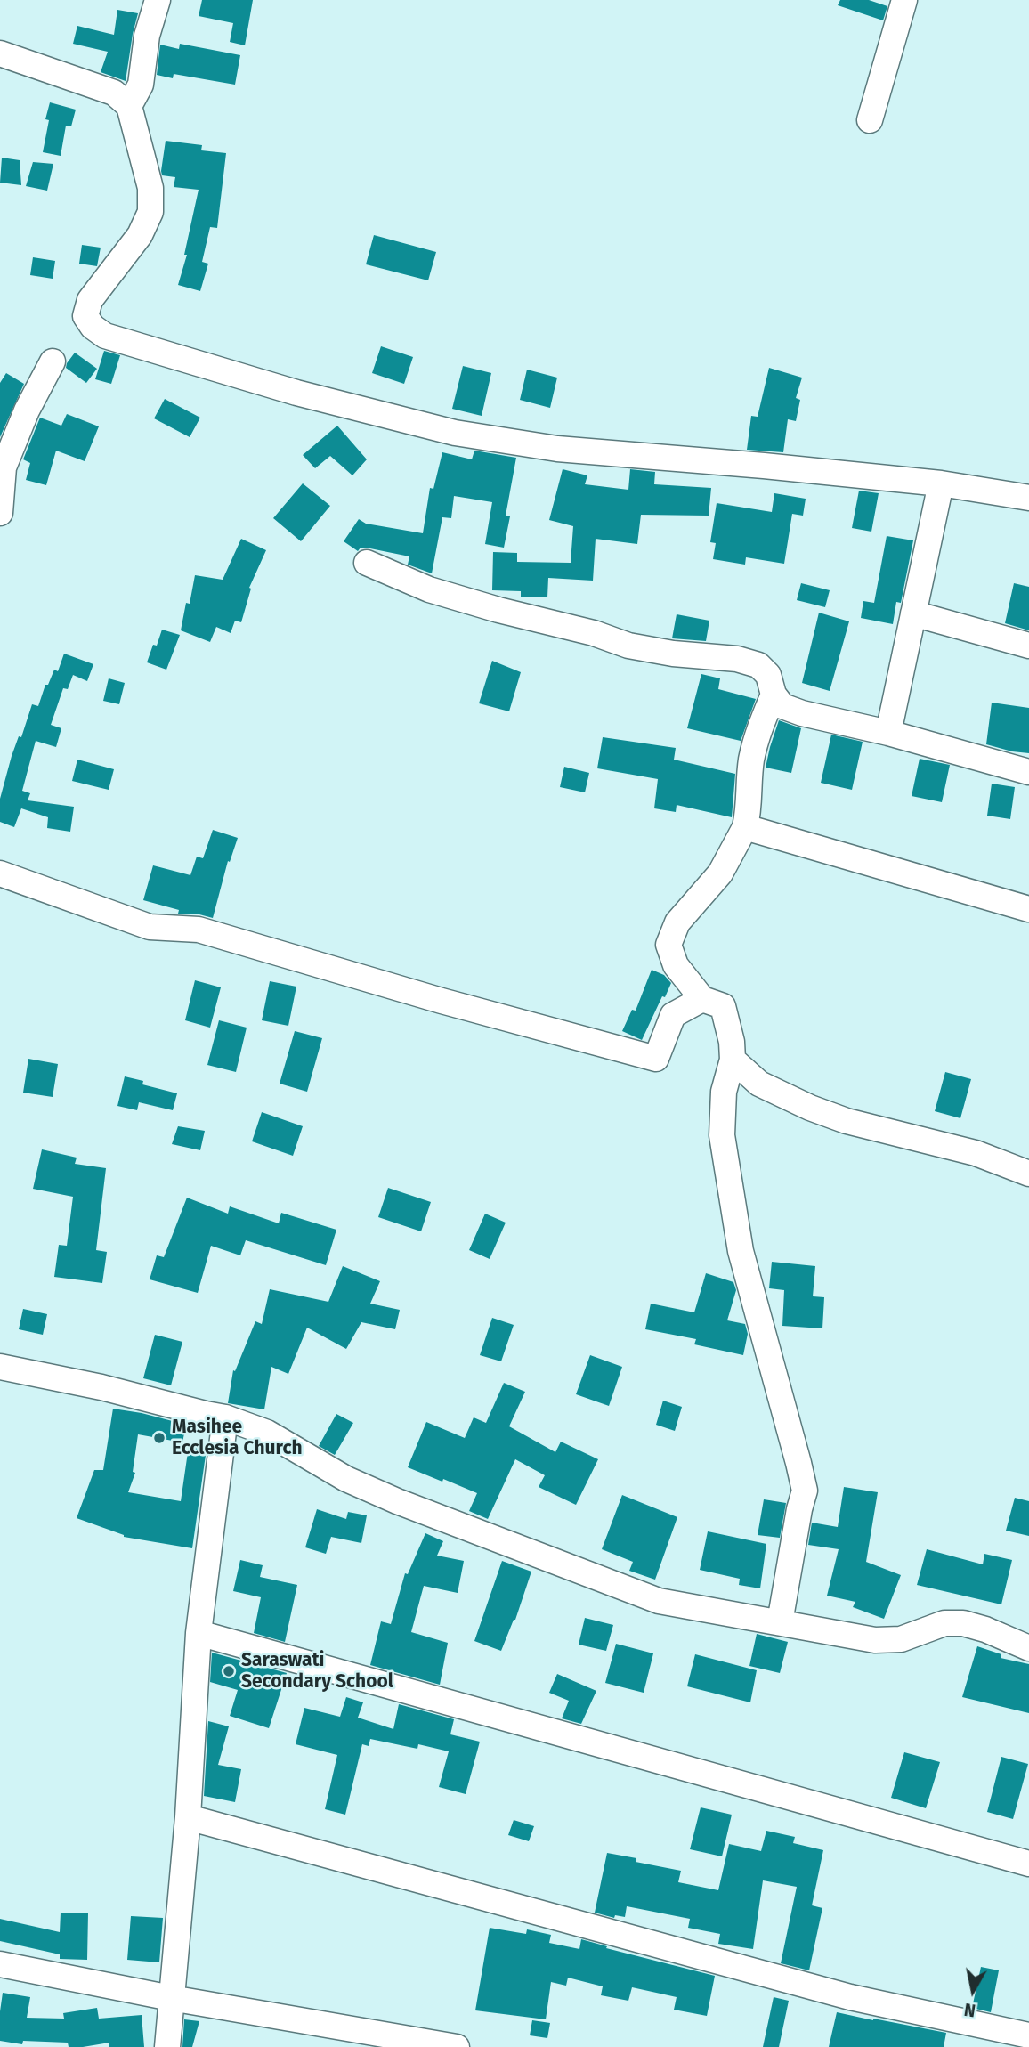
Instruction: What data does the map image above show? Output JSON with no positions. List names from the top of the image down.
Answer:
{
  "places": ["Masihee Ecclesia Church", "Saraswati Secondary School"],
  "north": "bottom"
}
